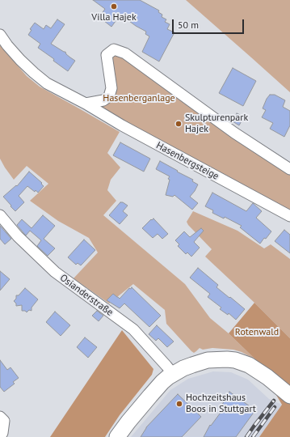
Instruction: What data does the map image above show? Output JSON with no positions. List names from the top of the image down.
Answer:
{
  "streets": {
    "street": ["Hasenbergsteige", "Osianderstraße"]
  },
  "parks": ["Hasenberganlage", "Rotenwald"],
  "places": ["Villa Hajek", "Skulpturenpark Hajek", "Hochzeitshaus Boos in Stuttgart"],
  "scale_bar": "50 m"
}
